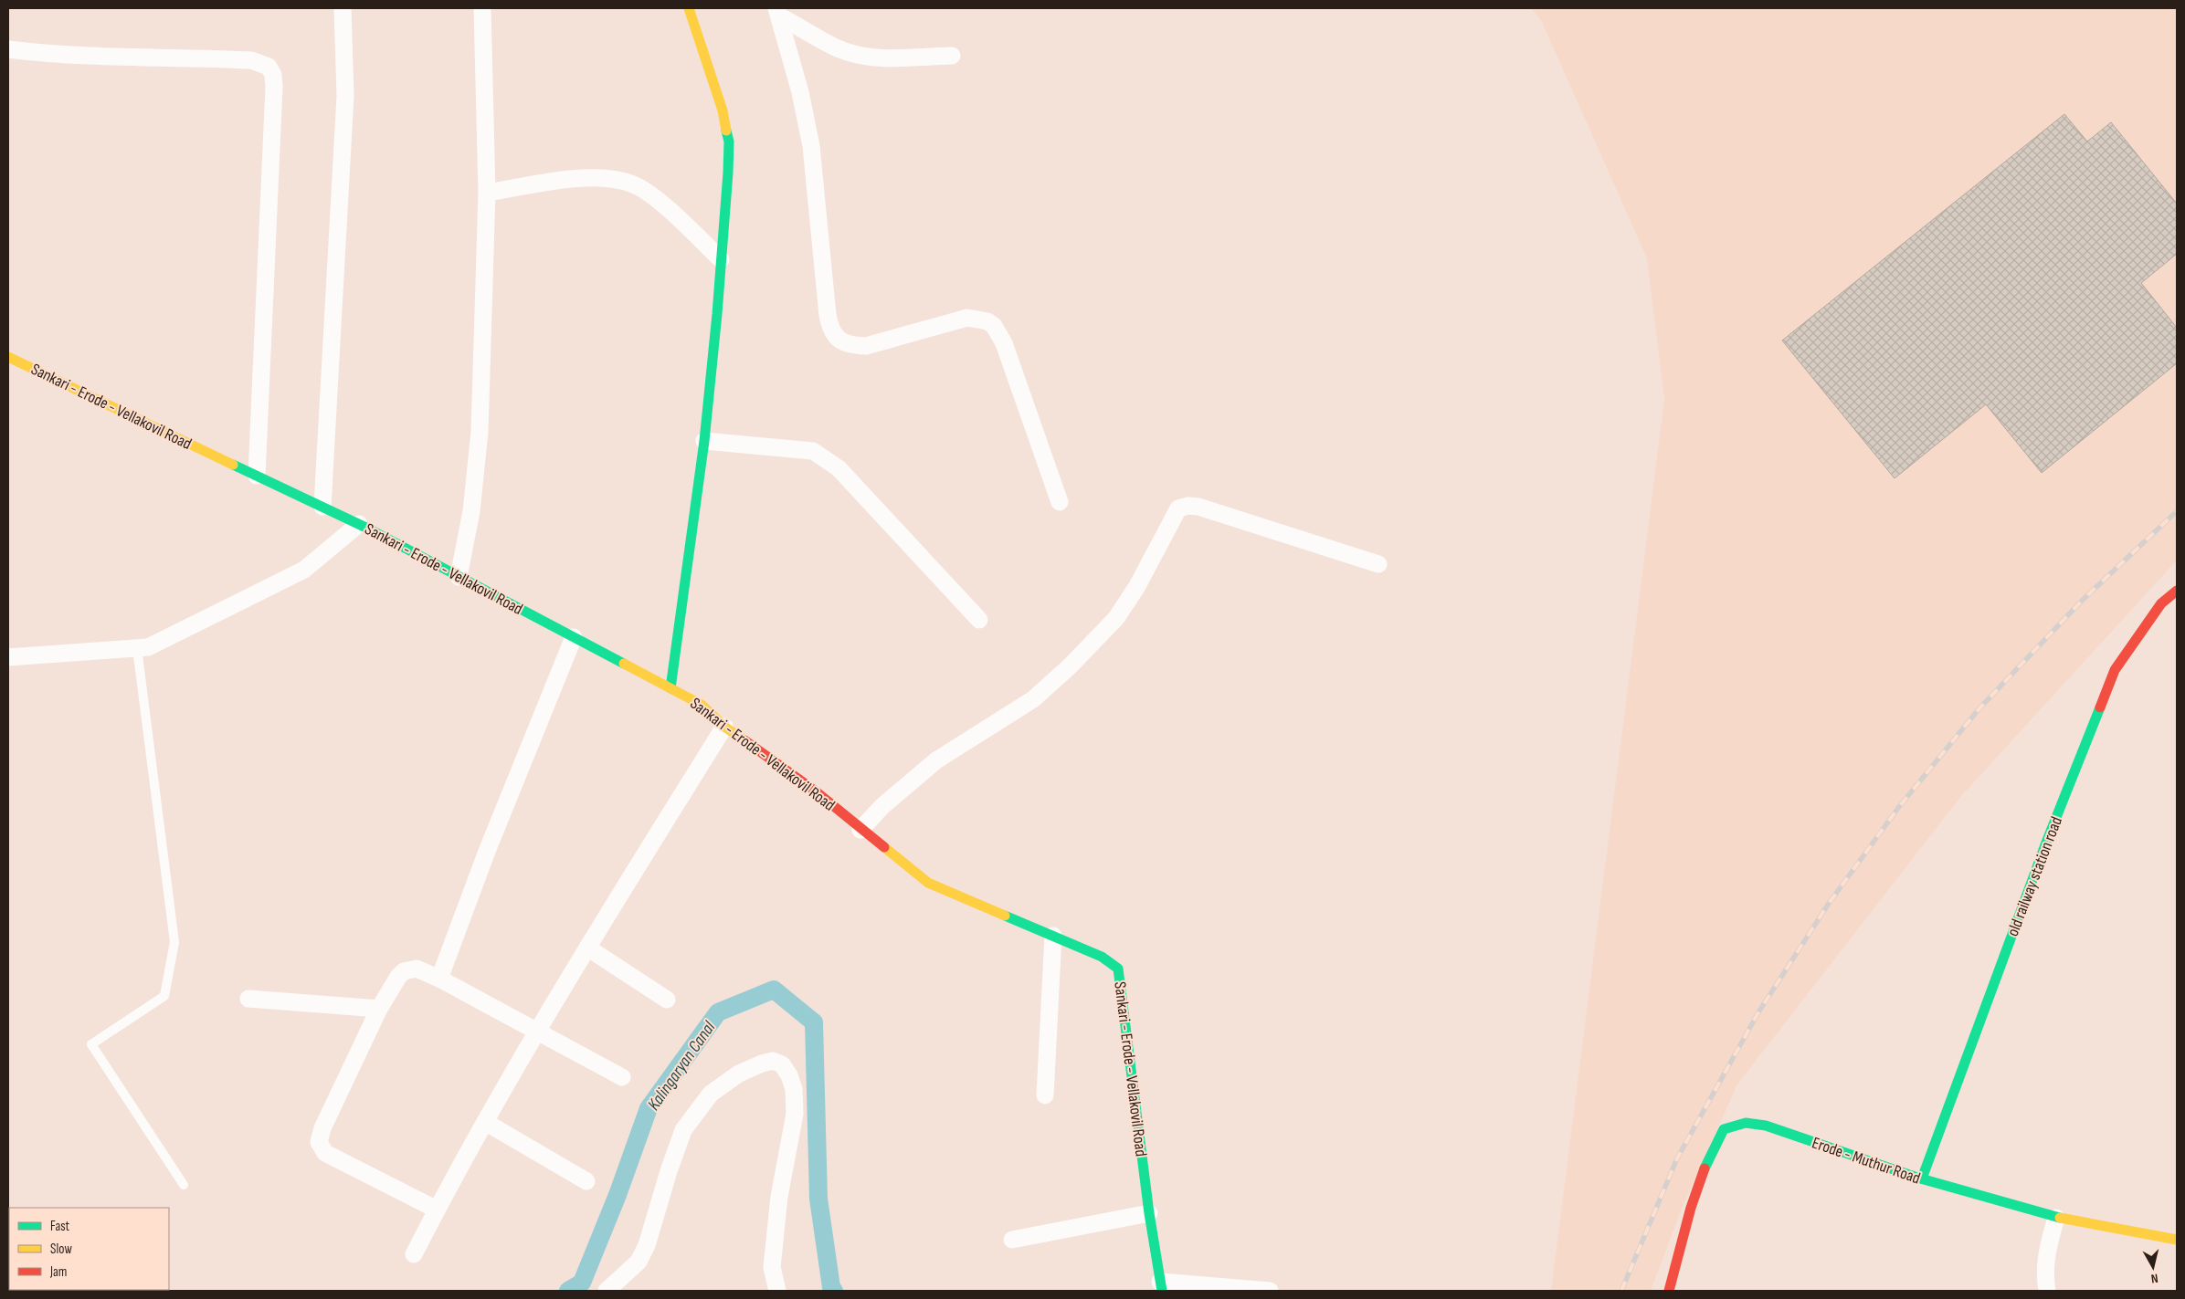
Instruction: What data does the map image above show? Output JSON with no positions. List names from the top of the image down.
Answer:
{
  "streets": {
    "main road": ["Sankari - Erode - Vellakovil Road", "old railway station road", "Erode - Muthur Road"]
  },
  "crossings": [
    ["old railway station road", "Erode - Muthur Road"]
  ],
  "water": ["Kalingaryan Canal"],
  "legend": ["Fast", "Slow", "Jam"],
  "north": "bottom"
}
